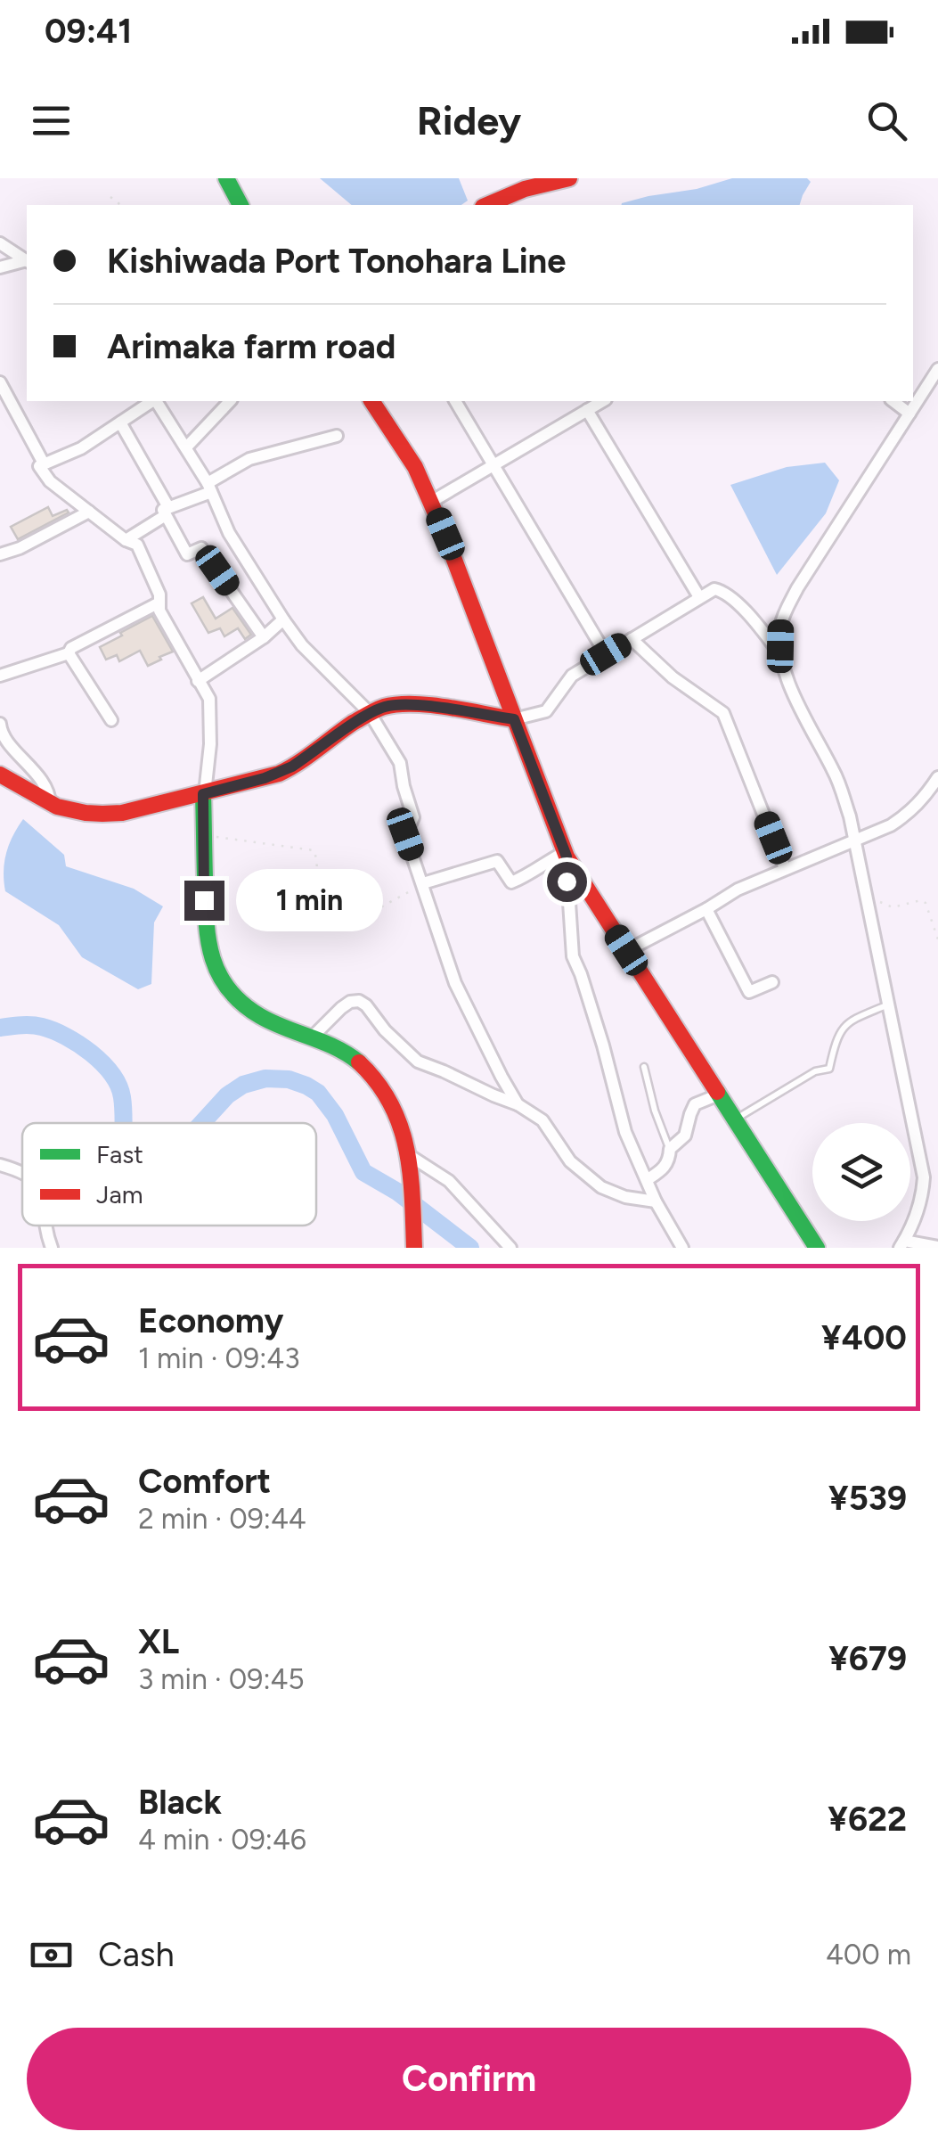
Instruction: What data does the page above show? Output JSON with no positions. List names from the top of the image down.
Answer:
{
  "legend": ["Fast", "Jam"],
  "page": {
    "status": "09:41",
    "header": "Ridey",
    "banner": ["Kishiwada Port Tonohara Line", "Arimaka farm road"],
    "bubble": "1 min",
    "list": [
      {
        "name": "Economy",
        "note": "1 min · 09:43",
        "value": "¥400"
      },
      {
        "name": "Comfort",
        "note": "2 min · 09:44",
        "value": "¥539"
      },
      {
        "name": "XL",
        "note": "3 min · 09:45",
        "value": "¥679"
      },
      {
        "name": "Black",
        "note": "4 min · 09:46",
        "value": "¥622"
      }
    ],
    "pay": ["Cash", "400 m"],
    "buttons": "Confirm"
  }
}
